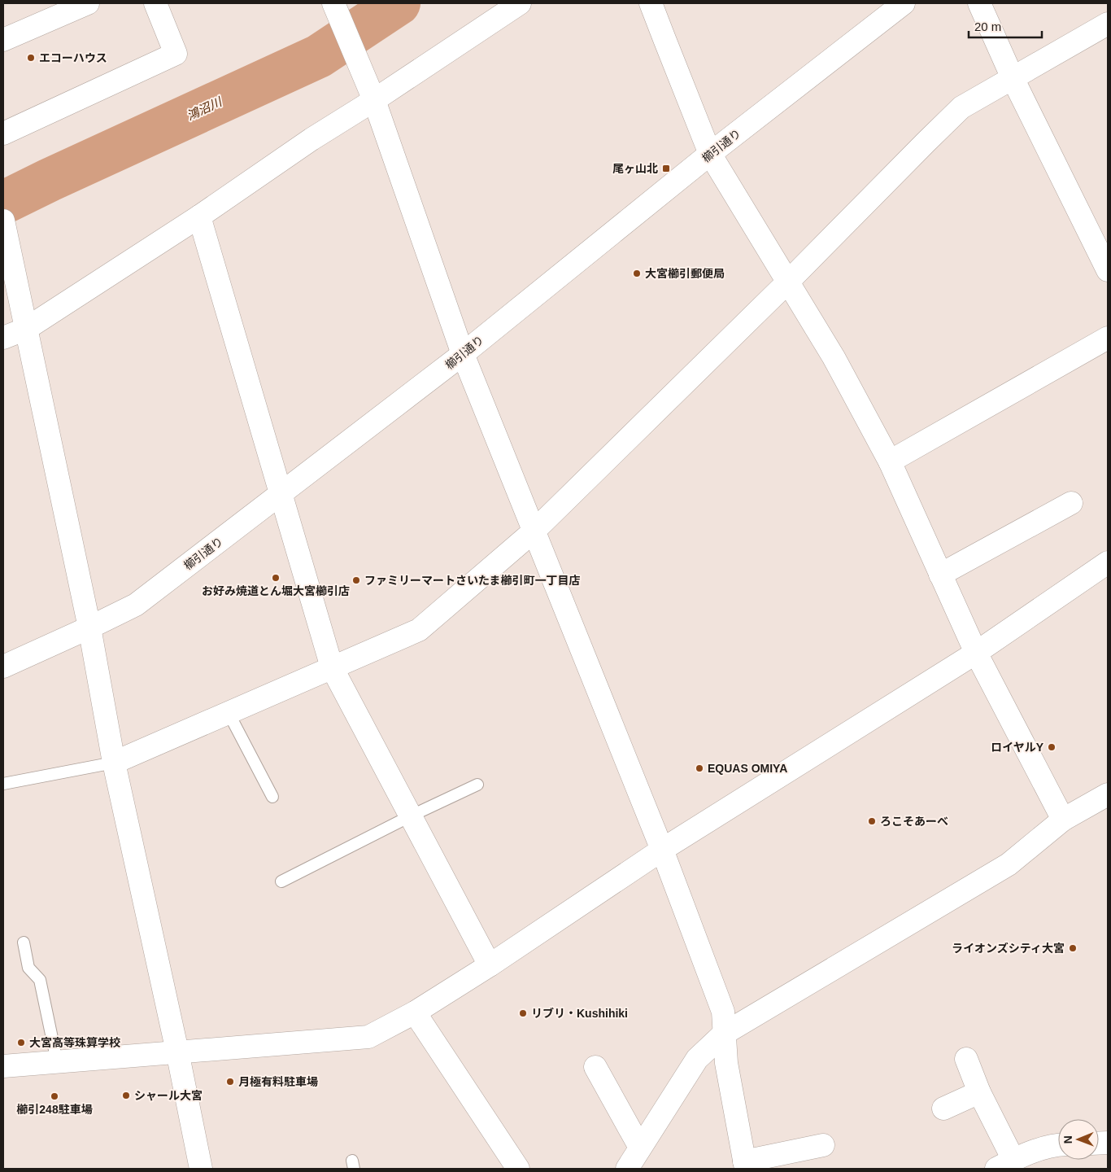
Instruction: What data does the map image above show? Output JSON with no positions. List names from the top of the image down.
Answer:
{
  "streets": {
    "street": ["櫛引通り"]
  },
  "water": ["鴻沼川"],
  "places": {
    "other": [
      "エコーハウス",
      "大宮櫛引郵便局",
      "お好み焼道とん堀大宮櫛引店",
      "ファミリーマートさいたま櫛引町一丁目店",
      "ロイヤルY",
      "EQUAS OMIYA",
      "ろこそあーべ",
      "ライオンズシティ大宮",
      "リブリ・Kushihiki",
      "大宮高等珠算学校",
      "月極有料駐車場",
      "シャール大宮",
      "櫛引248駐車場"
    ],
    "transit": ["尾ヶ山北"]
  },
  "scale_bar": "20 m",
  "north": "left"
}
